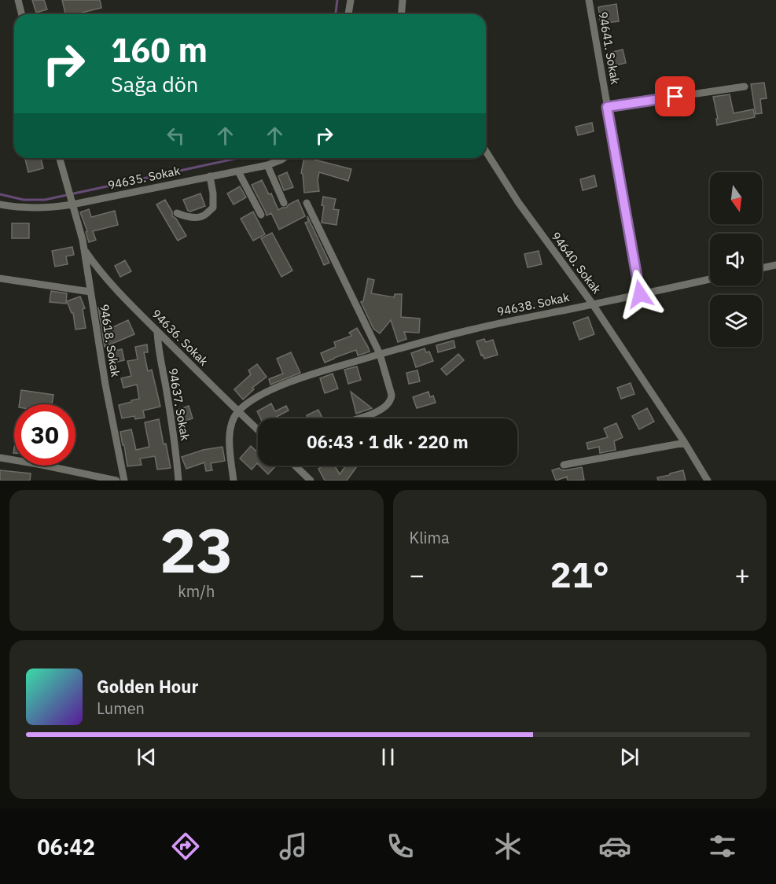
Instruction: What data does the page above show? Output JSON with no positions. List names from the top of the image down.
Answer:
{
  "streets": {
    "street": [
      "94641. Sokak",
      "94635. Sokak",
      "94640. Sokak",
      "94638. Sokak",
      "94636. Sokak",
      "94618. Sokak",
      "94637. Sokak"
    ]
  },
  "crossings": [
    ["94641. Sokak", "94638. Sokak"],
    ["94635. Sokak", "94618. Sokak"],
    ["94640. Sokak", "94638. Sokak"],
    ["94638. Sokak", "94636. Sokak"],
    ["94636. Sokak", "94618. Sokak"],
    ["94636. Sokak", "94637. Sokak"]
  ],
  "north": "bottom",
  "page": {
    "turn": ["160 m", "Sağa dön"],
    "limit": "30",
    "trip": "06:43 · 1 dk · 220 m",
    "tile": [
      ["23", "km/h"],
      "Klima"
    ],
    "heat": ["−", "21°", "+"],
    "song": ["Golden Hour", "Lumen"],
    "tabs": "06:42"
  }
}
